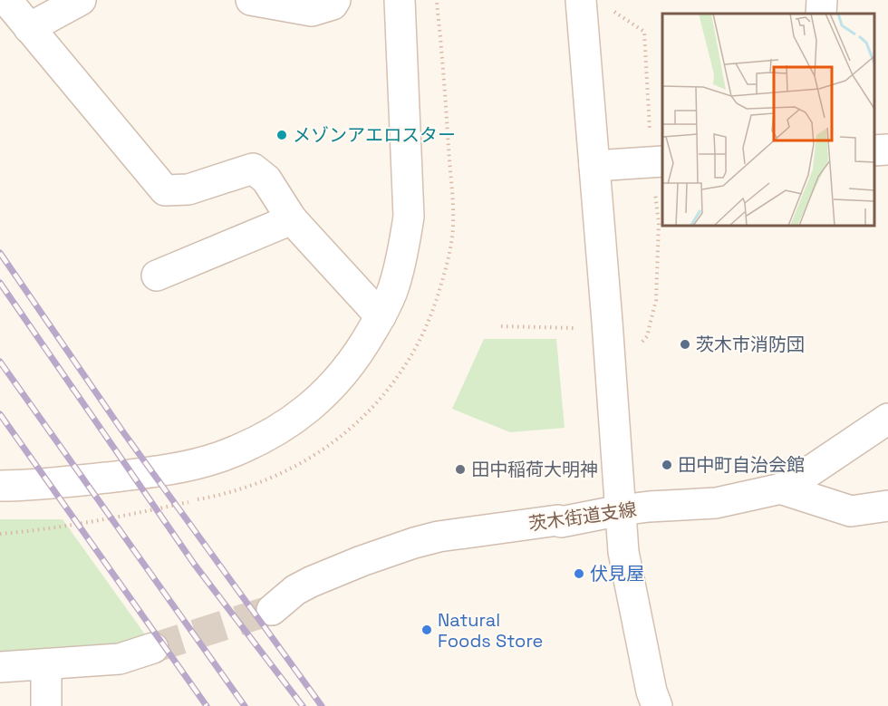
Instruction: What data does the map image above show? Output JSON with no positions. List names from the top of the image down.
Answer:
{
  "streets": {
    "street": ["茨木街道支線"]
  },
  "places": [
    "メゾンアエロスター",
    "茨木市消防団",
    "田中町自治会館",
    "田中稲荷大明神",
    "伏見屋",
    "Natural Foods Store"
  ]
}
